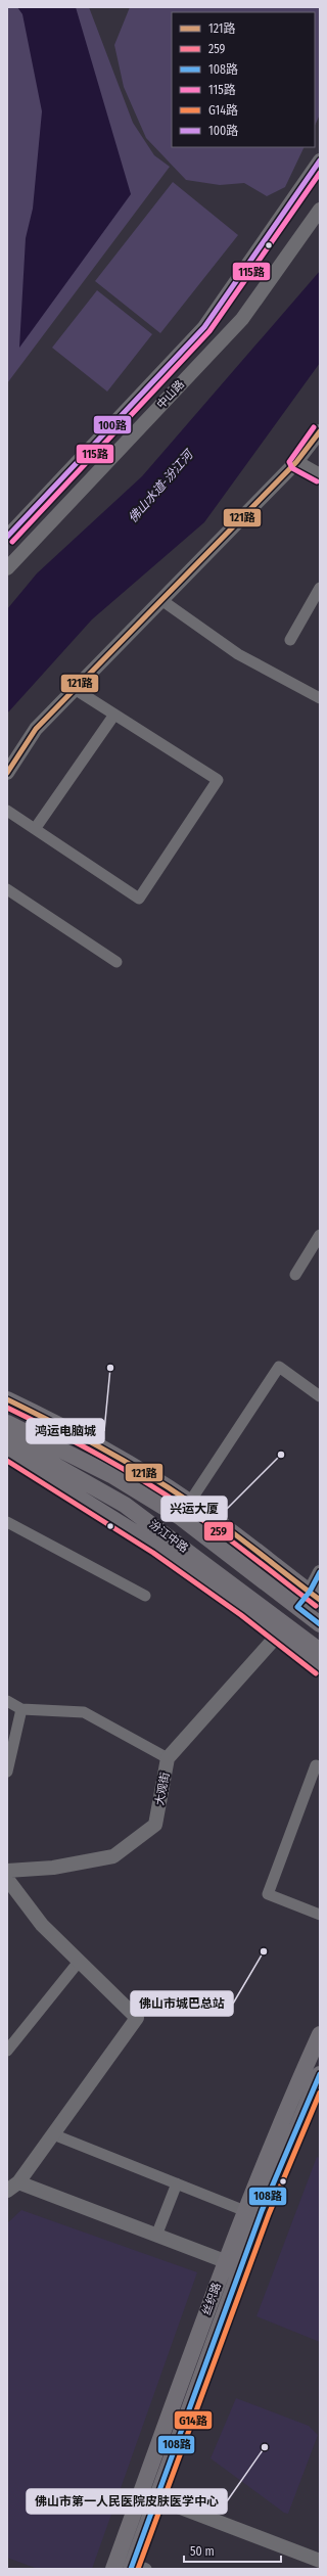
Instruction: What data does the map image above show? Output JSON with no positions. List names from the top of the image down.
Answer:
{
  "streets": {
    "main road": ["汾江中路", "丝织路"],
    "street": ["中山路", "大观街"]
  },
  "water": ["佛山水道-汾江河"],
  "places": [
    "鸿运电脑城",
    "兴运大厦",
    "佛山市城巴总站",
    "佛山市第一人民医院皮肤医学中心"
  ],
  "lines": [
    "transit line 100路",
    "transit line 115路",
    "transit line 121路",
    "transit line 259",
    "transit line 108路",
    "transit line G14路"
  ],
  "legend": [
    "121路",
    "259",
    "108路",
    "115路",
    "G14路",
    "100路"
  ],
  "scale_bar": "50 m"
}
